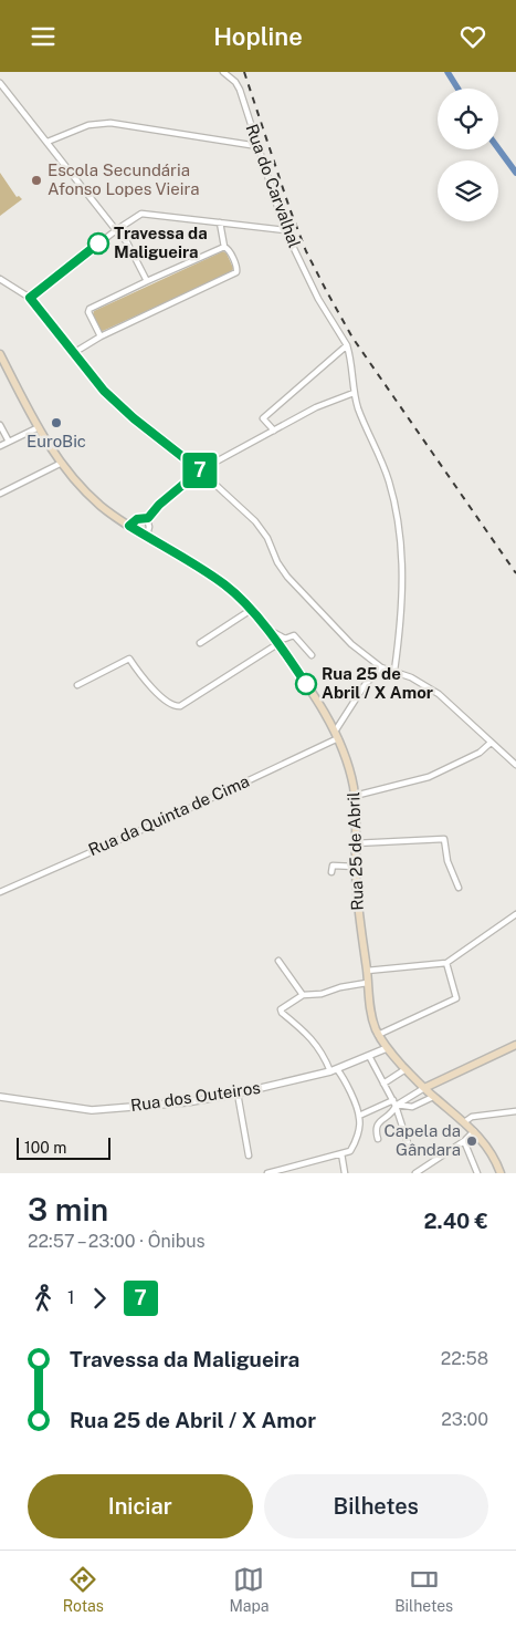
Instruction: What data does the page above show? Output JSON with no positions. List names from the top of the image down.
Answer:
{
  "streets": {
    "main road": ["Rua 25 de Abril"],
    "street": ["Rua do Carvalhal", "Rua da Quinta de Cima", "Rua dos Outeiros"]
  },
  "crossings": [
    ["Rua da Quinta de Cima", "Rua 25 de Abril"],
    ["Rua 25 de Abril", "Rua dos Outeiros"]
  ],
  "places": [
    "Escola Secundária Afonso Lopes Vieira",
    "Travessa da Maligueira",
    "EuroBic",
    "Rua 25 de Abril / X Amor",
    "Capela da Gândara"
  ],
  "lines": ["bus line 7"],
  "scale_bar": "100 m",
  "page": {
    "header": "Hopline",
    "on_map": "7",
    "scale": "100 m",
    "heading": ["3 min", "22:57 – 23:00 · Ônibus", "2.40 €"],
    "legs": ["1", "7"],
    "list": [
      {
        "name": "Travessa da Maligueira",
        "value": "22:58"
      },
      {
        "name": "Rua 25 de Abril / X Amor",
        "value": "23:00"
      }
    ],
    "buttons": ["Iniciar", "Bilhetes"],
    "tabs": ["Rotas", "Mapa", "Bilhetes"]
  }
}
